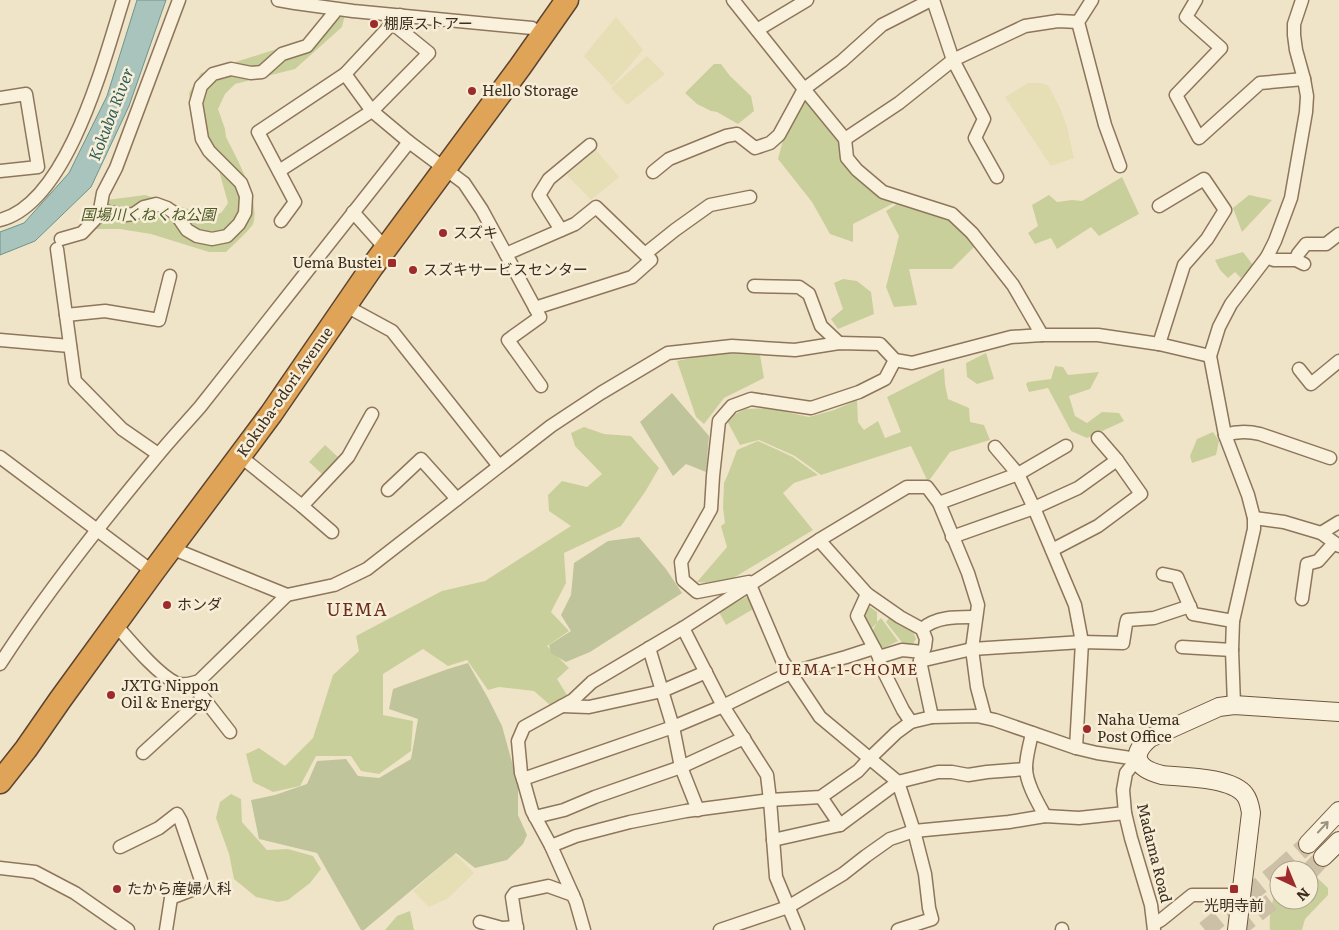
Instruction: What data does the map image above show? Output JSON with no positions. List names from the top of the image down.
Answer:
{
  "streets": {
    "highway": ["Kokuba-odori Avenue"],
    "street": ["Madama Road"]
  },
  "districts": ["UEMA", "UEMA 1-CHOME"],
  "water": ["Kokuba River"],
  "parks": ["国場川くねくね公園"],
  "places": {
    "other": [
      "棚原ストアー",
      "Hello Storage",
      "スズキ",
      "スズキサービスセンター",
      "ホンダ",
      "JXTG Nippon Oil & Energy",
      "Naha Uema Post Office",
      "たから産婦人科"
    ],
    "transit": ["Uema Bustei", "光明寺前"]
  },
  "north": "bottom right"
}
